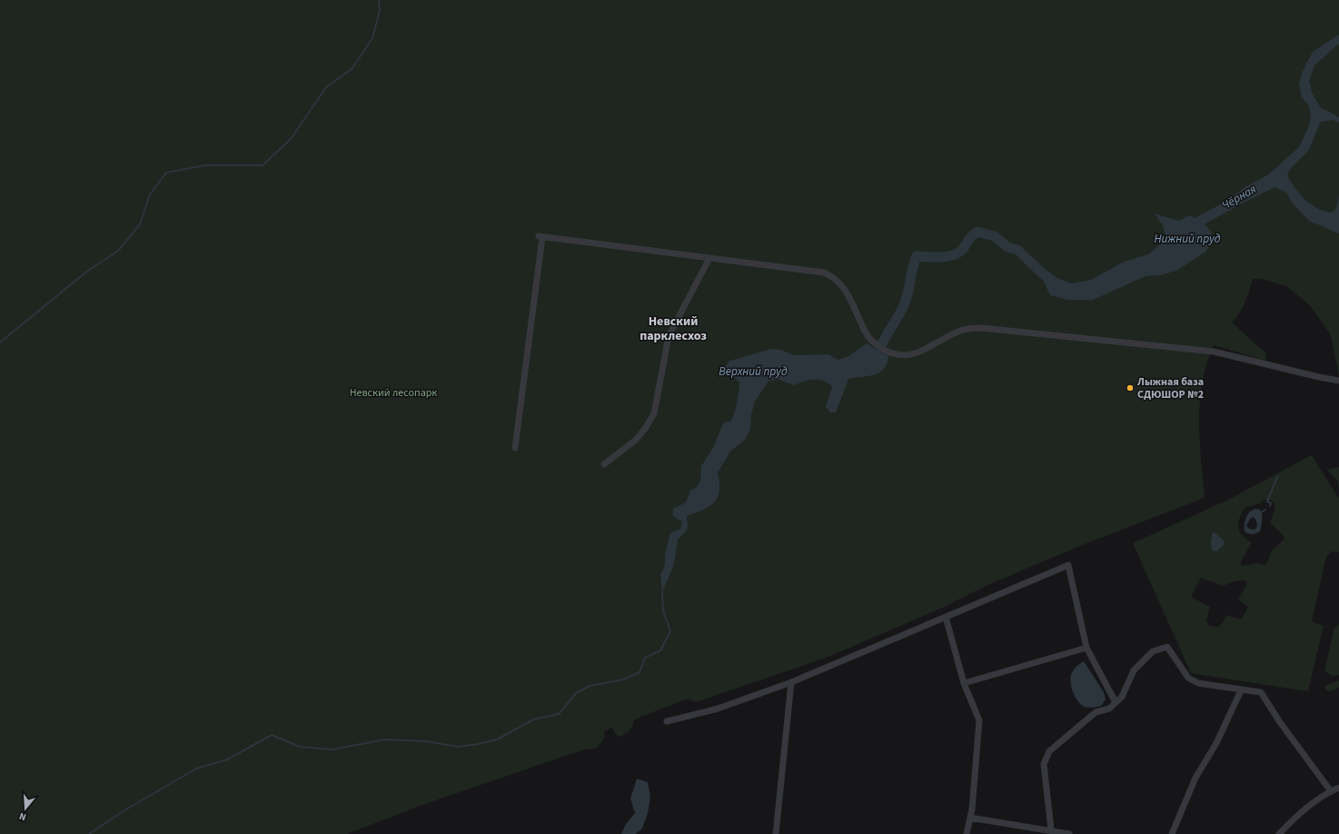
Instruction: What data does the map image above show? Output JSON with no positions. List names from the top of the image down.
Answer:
{
  "districts": ["Невский парклесхоз"],
  "water": ["Чёрная", "Нижний пруд", "Верхний пруд"],
  "parks": ["Невский лесопарк"],
  "places": ["Лыжная база СДЮШОР №2"],
  "north": "bottom"
}
